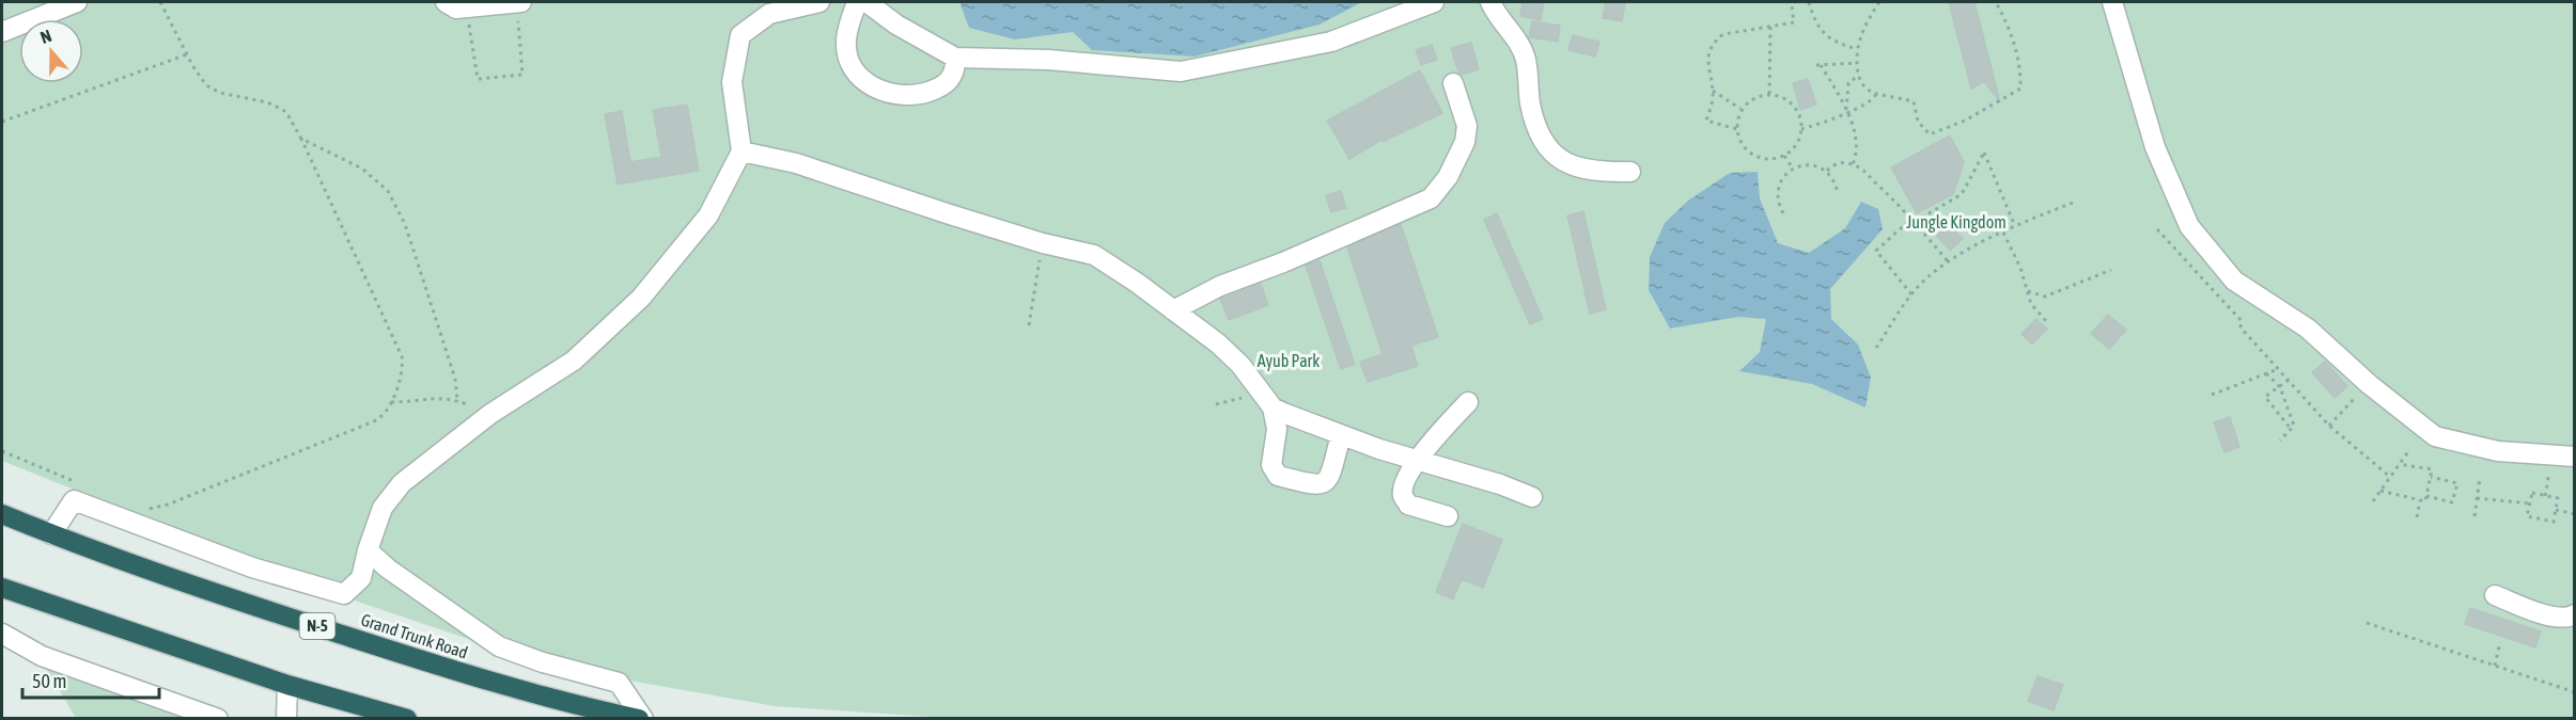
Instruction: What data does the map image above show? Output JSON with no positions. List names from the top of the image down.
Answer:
{
  "streets": {
    "highway": ["N-5", "Grand Trunk Road"]
  },
  "parks": ["Jungle Kingdom", "Ayub Park"],
  "scale_bar": "50 m",
  "north": "top"
}
